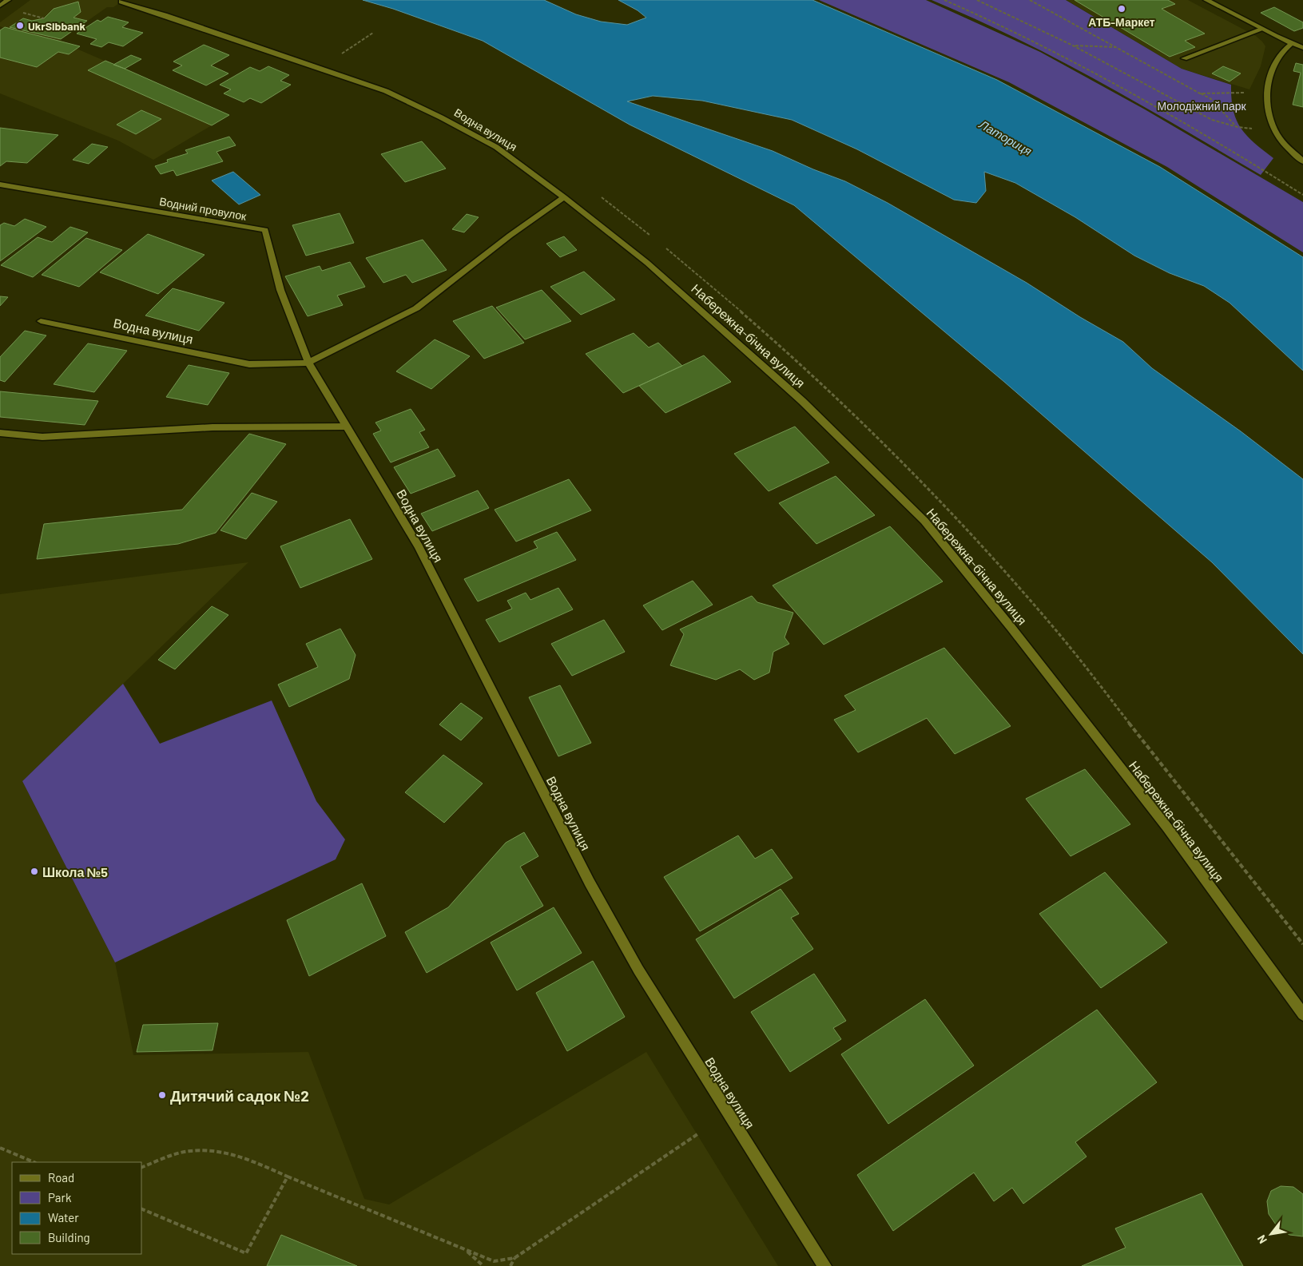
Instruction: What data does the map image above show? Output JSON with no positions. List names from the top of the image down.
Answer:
{
  "streets": {
    "street": ["Водна вулиця", "Водний провулок", "Набережна-бічна вулиця"]
  },
  "crossings": [
    ["Водна вулиця", "Водний провулок"],
    ["Водна вулиця", "Набережна-бічна вулиця"]
  ],
  "water": ["Латориця"],
  "parks": ["Молодіжний парк"],
  "places": [
    "АТБ-Маркет",
    "UkrSibbank",
    "Школа №5",
    "Дитячий садок №2"
  ],
  "legend": [
    "Road",
    "Park",
    "Water",
    "Building"
  ],
  "north": "bottom left"
}
